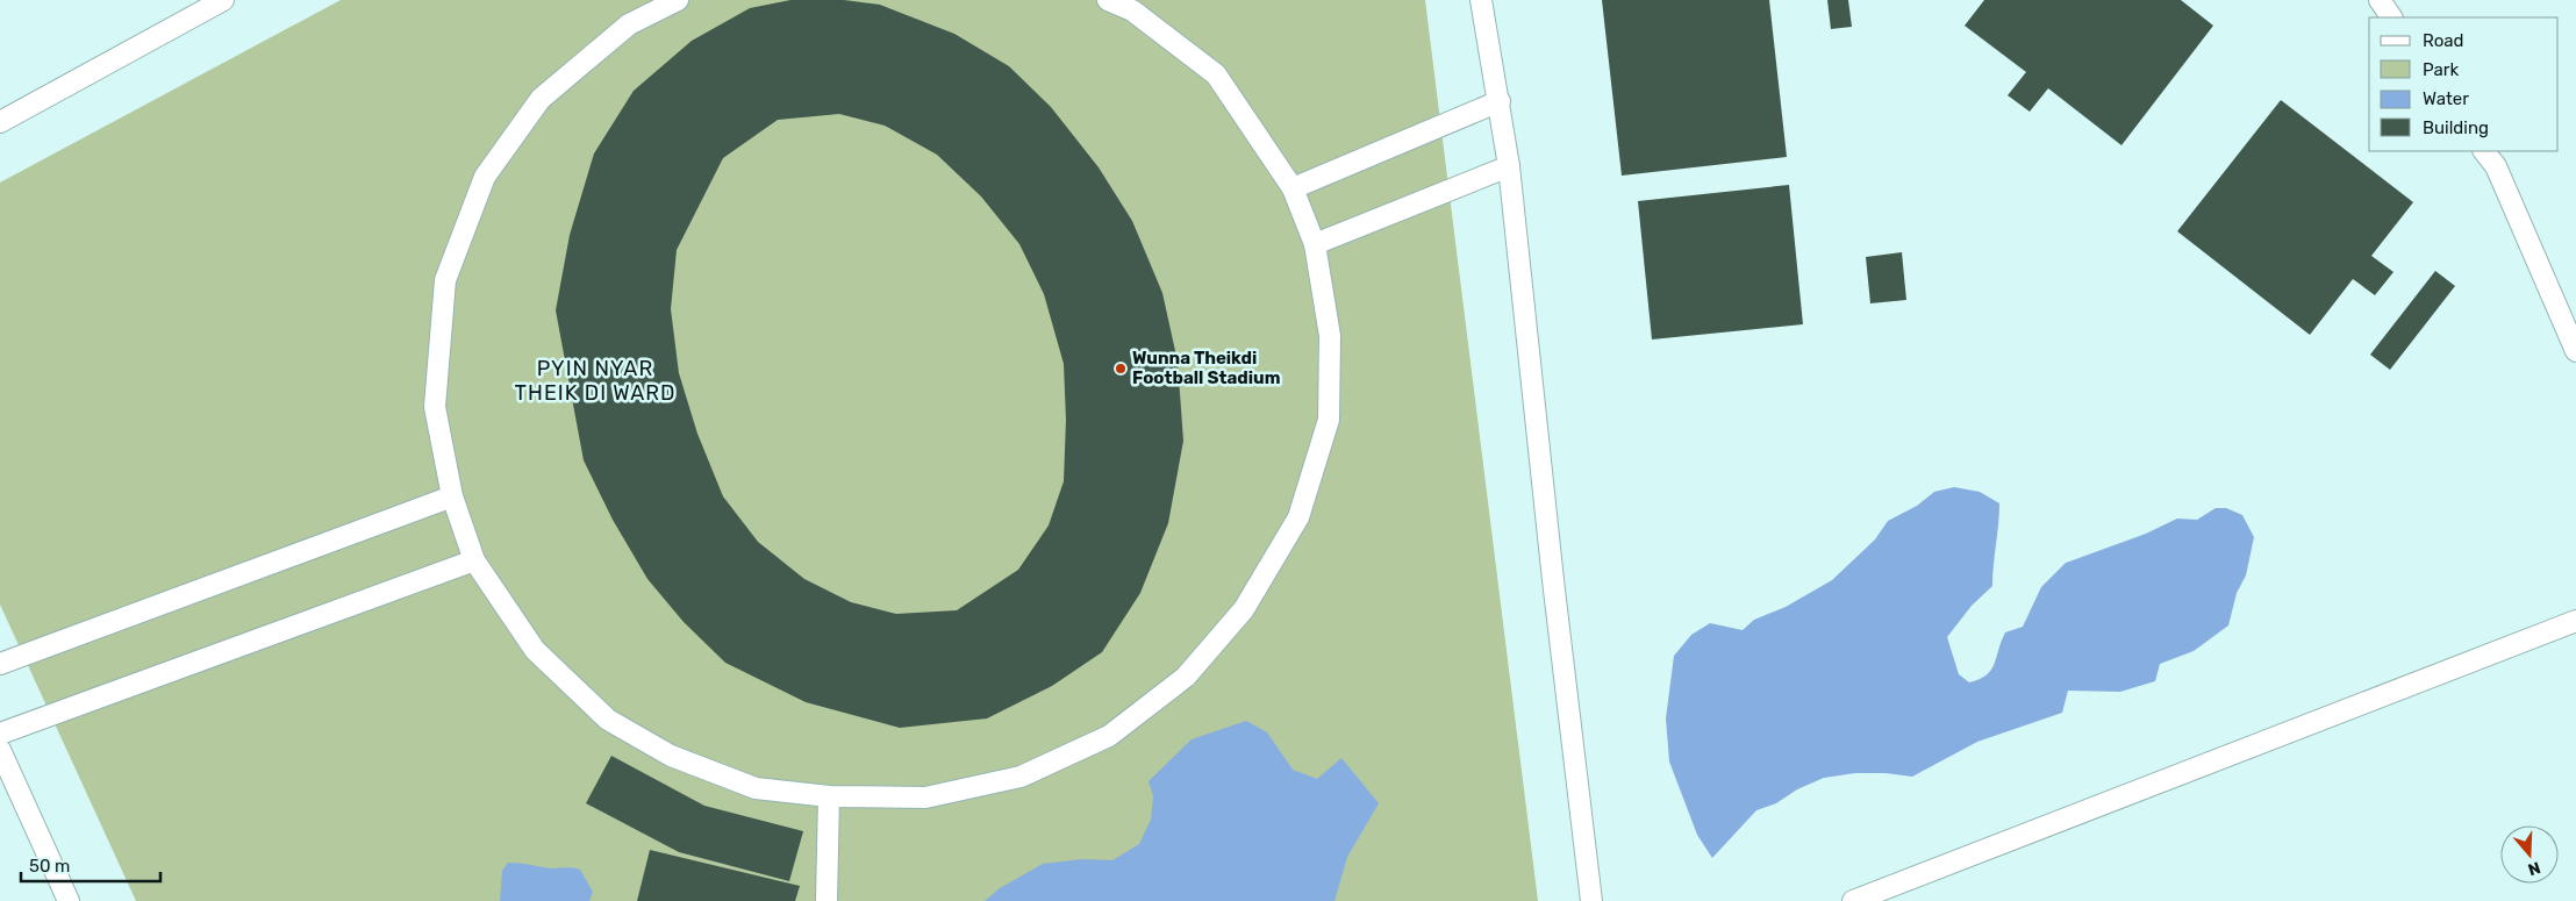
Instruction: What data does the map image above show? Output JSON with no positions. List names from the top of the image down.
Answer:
{
  "districts": ["PYIN NYAR THEIK DI WARD"],
  "places": ["Wunna Theikdi Football Stadium"],
  "legend": [
    "Road",
    "Park",
    "Water",
    "Building"
  ],
  "scale_bar": "50 m",
  "north": "bottom"
}
